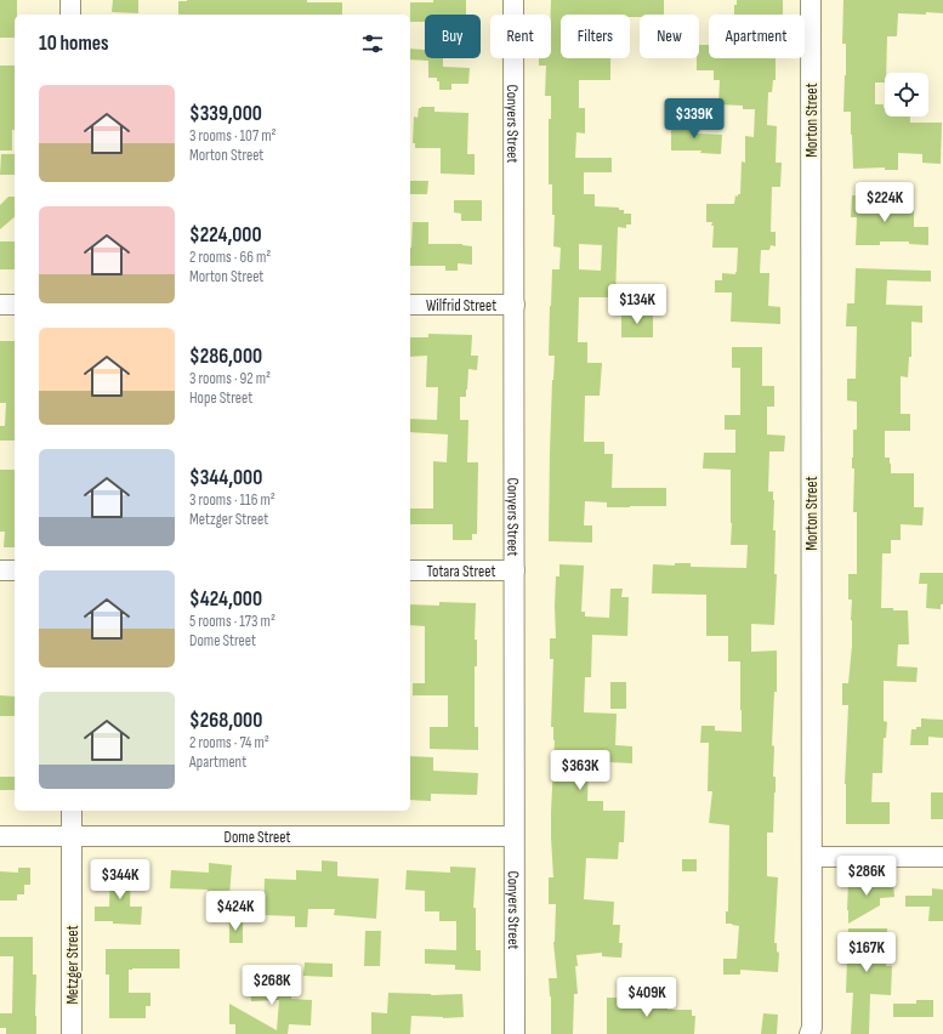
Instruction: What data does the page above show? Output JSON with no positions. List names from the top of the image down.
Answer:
{
  "streets": {
    "street": [
      "Morton Street",
      "Conyers Street",
      "Wilfrid Street",
      "Totara Street",
      "Dome Street",
      "Metzger Street"
    ]
  },
  "crossings": [
    ["Conyers Street", "Wilfrid Street"],
    ["Conyers Street", "Totara Street"],
    ["Conyers Street", "Dome Street"],
    ["Dome Street", "Metzger Street"]
  ],
  "page": {
    "chip": [
      "Buy",
      "Rent",
      "Filters",
      "New",
      "Apartment"
    ],
    "heading": "10 homes",
    "list": [
      {
        "name": "$339,000",
        "note": "3 rooms · 107 m² · Morton Street"
      },
      {
        "name": "$224,000",
        "note": "2 rooms · 66 m² · Morton Street"
      },
      {
        "name": "$286,000",
        "note": "3 rooms · 92 m² · Hope Street"
      },
      {
        "name": "$344,000",
        "note": "3 rooms · 116 m² · Metzger Street"
      },
      {
        "name": "$424,000",
        "note": "5 rooms · 173 m² · Dome Street"
      },
      {
        "name": "$268,000",
        "note": "2 rooms · 74 m² · Apartment"
      }
    ],
    "price": [
      "$339K",
      "$224K",
      "$134K",
      "$363K",
      "$286K",
      "$344K",
      "$424K",
      "$167K",
      "$268K",
      "$409K"
    ]
  }
}
